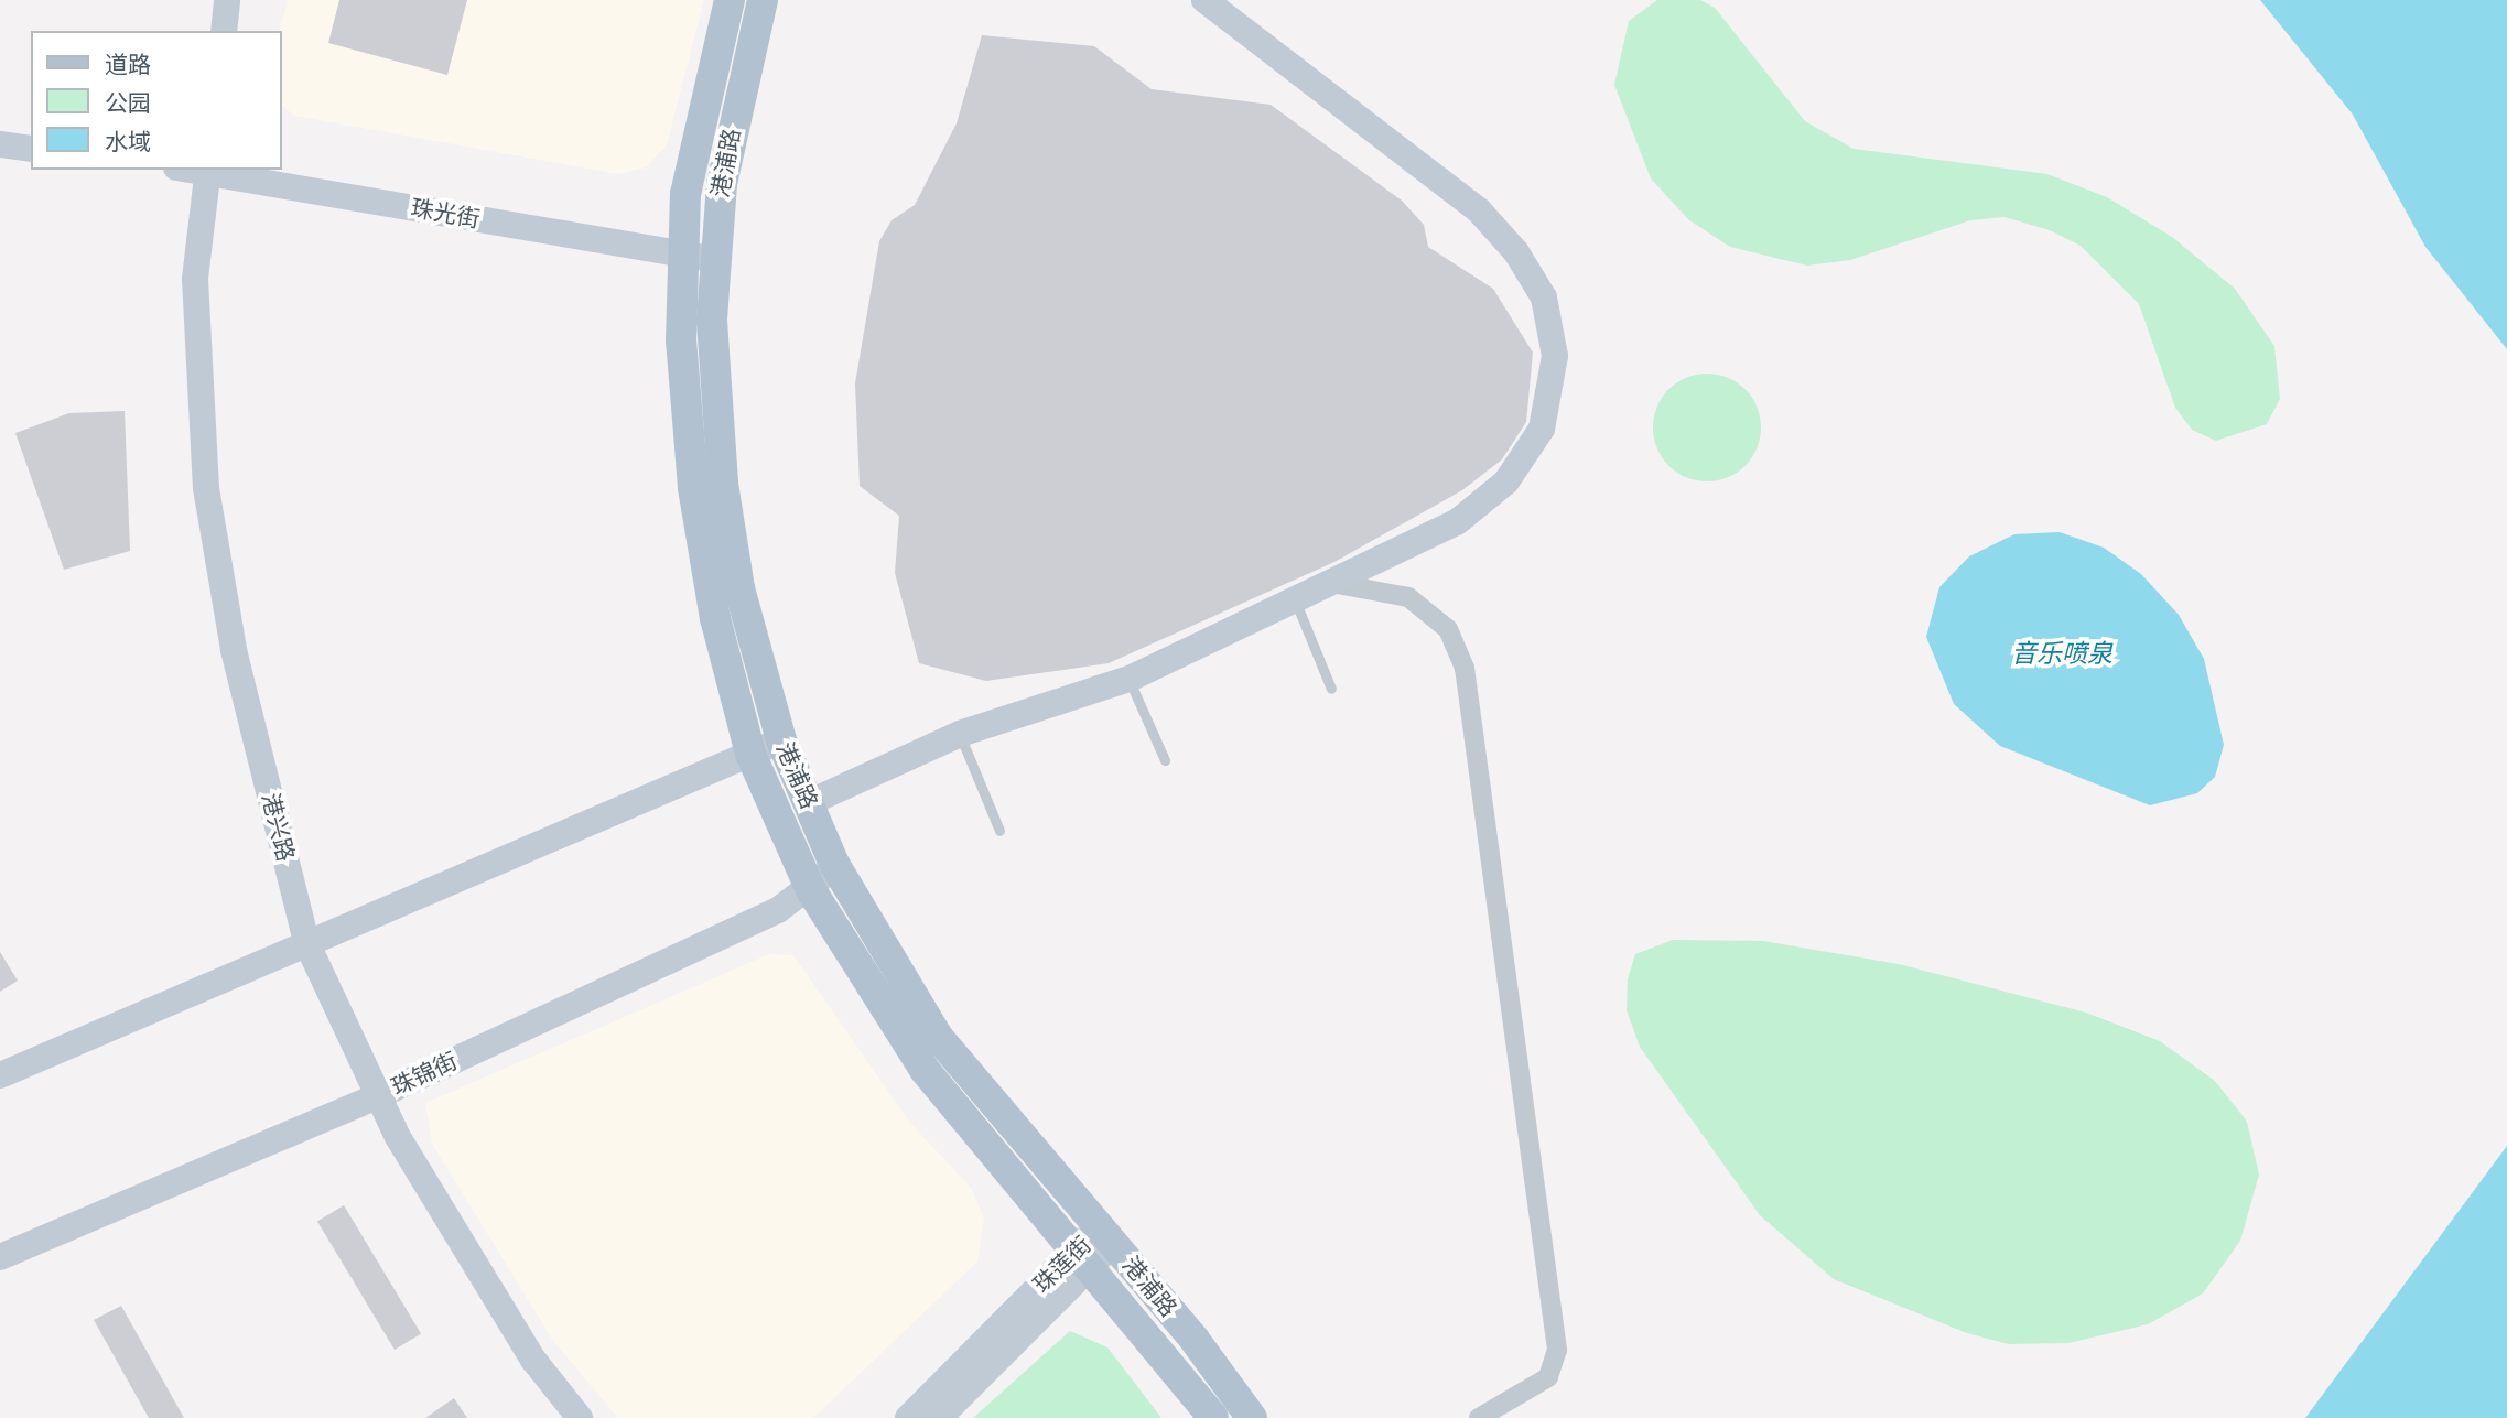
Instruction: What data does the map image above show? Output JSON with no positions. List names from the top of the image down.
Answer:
{
  "streets": {
    "main road": [
      "港浦路",
      "珠光街",
      "港兴路",
      "珠锦街",
      "珠莲街"
    ]
  },
  "crossings": [
    ["港浦路", "珠光街"],
    ["港浦路", "珠锦街"],
    ["港浦路", "珠莲街"],
    ["珠光街", "港兴路"],
    ["港兴路", "珠锦街"]
  ],
  "water": ["音乐喷泉"],
  "legend": ["道路", "公园", "水域"]
}
